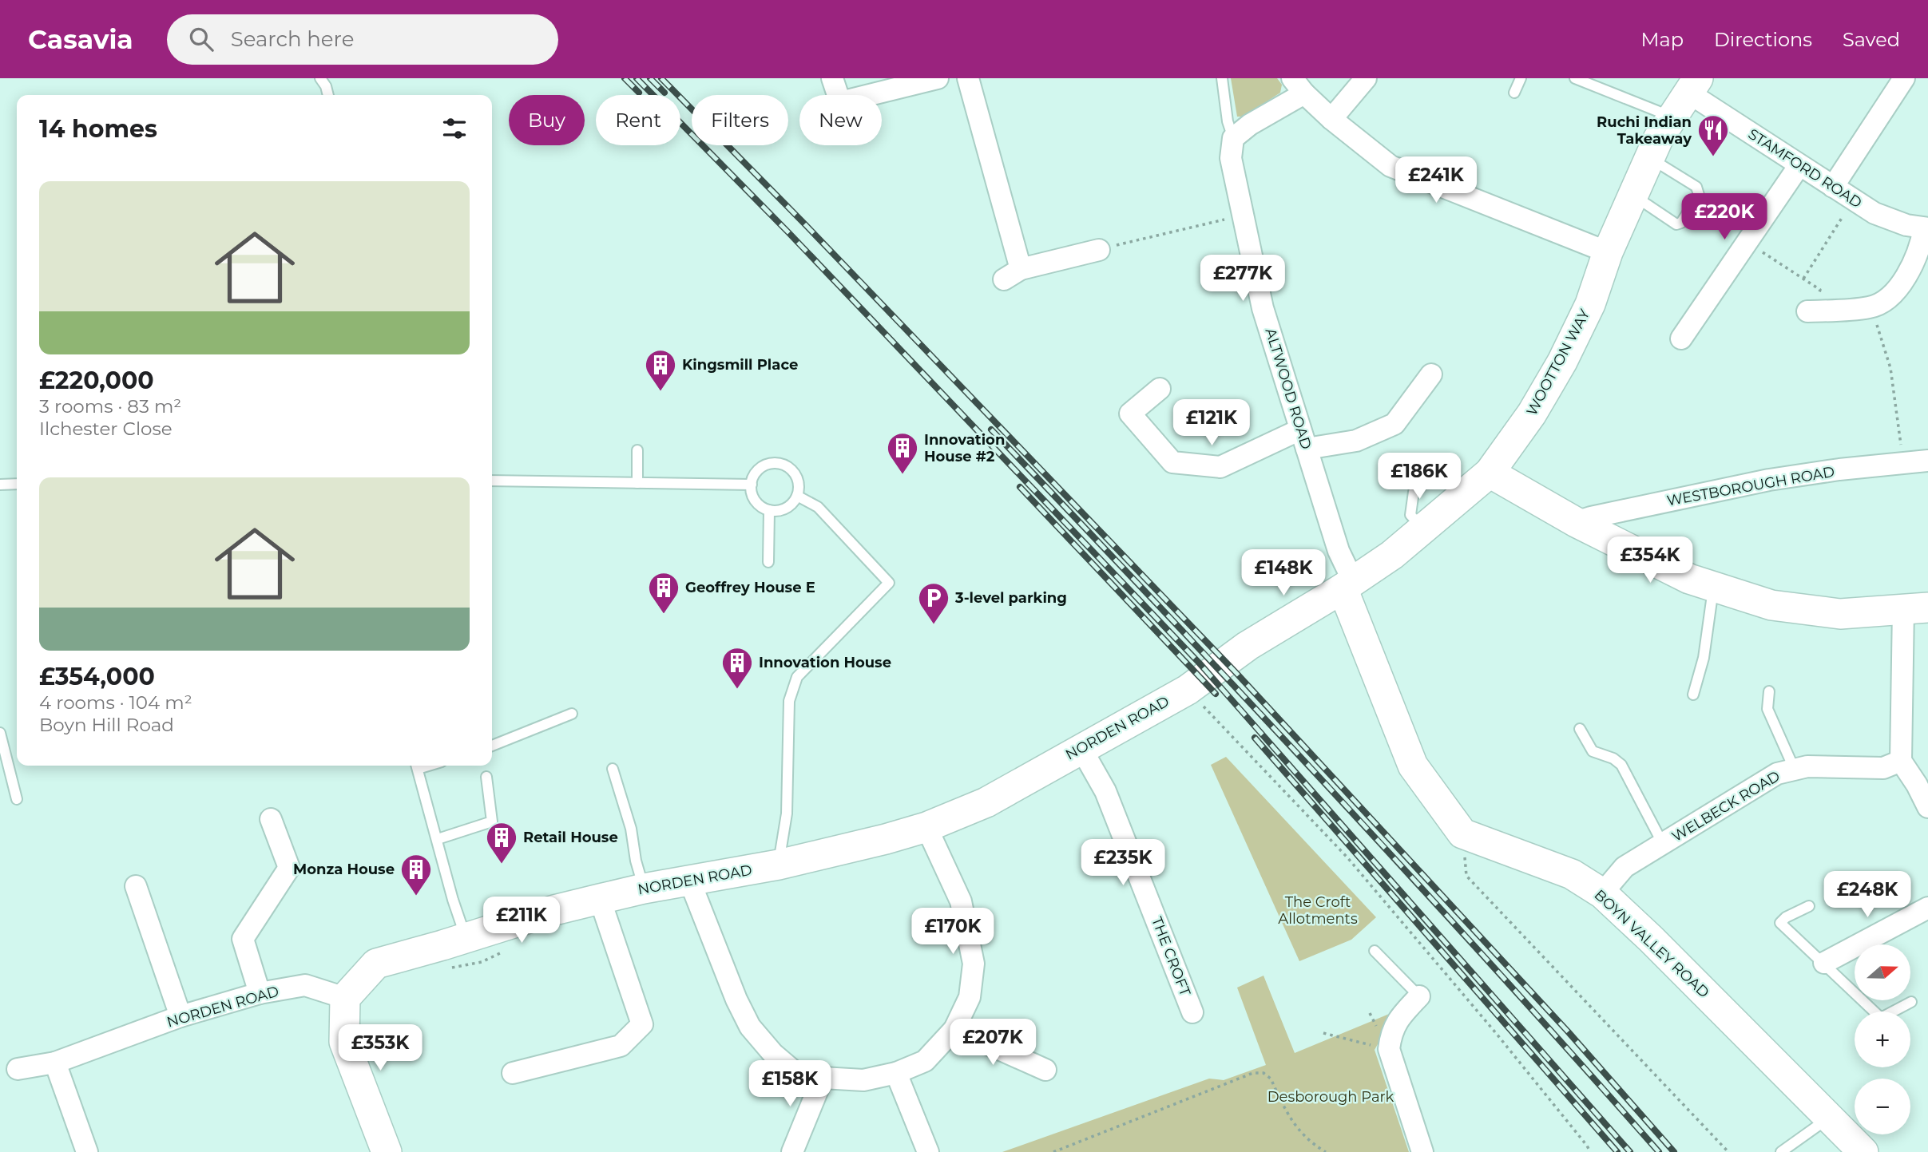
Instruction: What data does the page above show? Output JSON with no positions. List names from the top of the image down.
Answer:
{
  "streets": {
    "street": [
      "STAMFORD ROAD",
      "WOOTTON WAY",
      "ALTWOOD ROAD",
      "WESTBOROUGH ROAD",
      "NORDEN ROAD",
      "WELBECK ROAD",
      "BOYN VALLEY ROAD",
      "THE CROFT"
    ]
  },
  "crossings": [
    ["STAMFORD ROAD", "WOOTTON WAY"],
    ["WOOTTON WAY", "ALTWOOD ROAD"],
    ["WOOTTON WAY", "NORDEN ROAD"],
    ["ALTWOOD ROAD", "NORDEN ROAD"],
    ["NORDEN ROAD", "THE CROFT"],
    ["WELBECK ROAD", "BOYN VALLEY ROAD"]
  ],
  "parks": ["The Croft Allotments", "Desborough Park"],
  "places": {
    "restaurant": ["Ruchi Indian Takeaway"],
    "building": [
      "Kingsmill Place",
      "Innovation House #2",
      "Geoffrey House E",
      "Innovation House",
      "Retail House",
      "Monza House"
    ],
    "parking": ["3-level parking"]
  },
  "north": "right",
  "page": {
    "header": "Casavia",
    "search": "Search here",
    "nav": ["Map", "Directions", "Saved"],
    "chip": [
      "Buy",
      "Rent",
      "Filters",
      "New"
    ],
    "heading": "14 homes",
    "price": [
      "£241K",
      "£220K",
      "£277K",
      "£121K",
      "£186K",
      "£354K",
      "£148K",
      "£235K",
      "£248K",
      "£211K",
      "£170K",
      "£207K",
      "£353K",
      "£158K"
    ],
    "list": [
      {
        "name": "£220,000",
        "note": "3 rooms · 83 m² · Ilchester Close"
      },
      {
        "name": "£354,000",
        "note": "4 rooms · 104 m² · Boyn Hill Road"
      }
    ],
    "map_buttons": ["+", "−"]
  }
}
